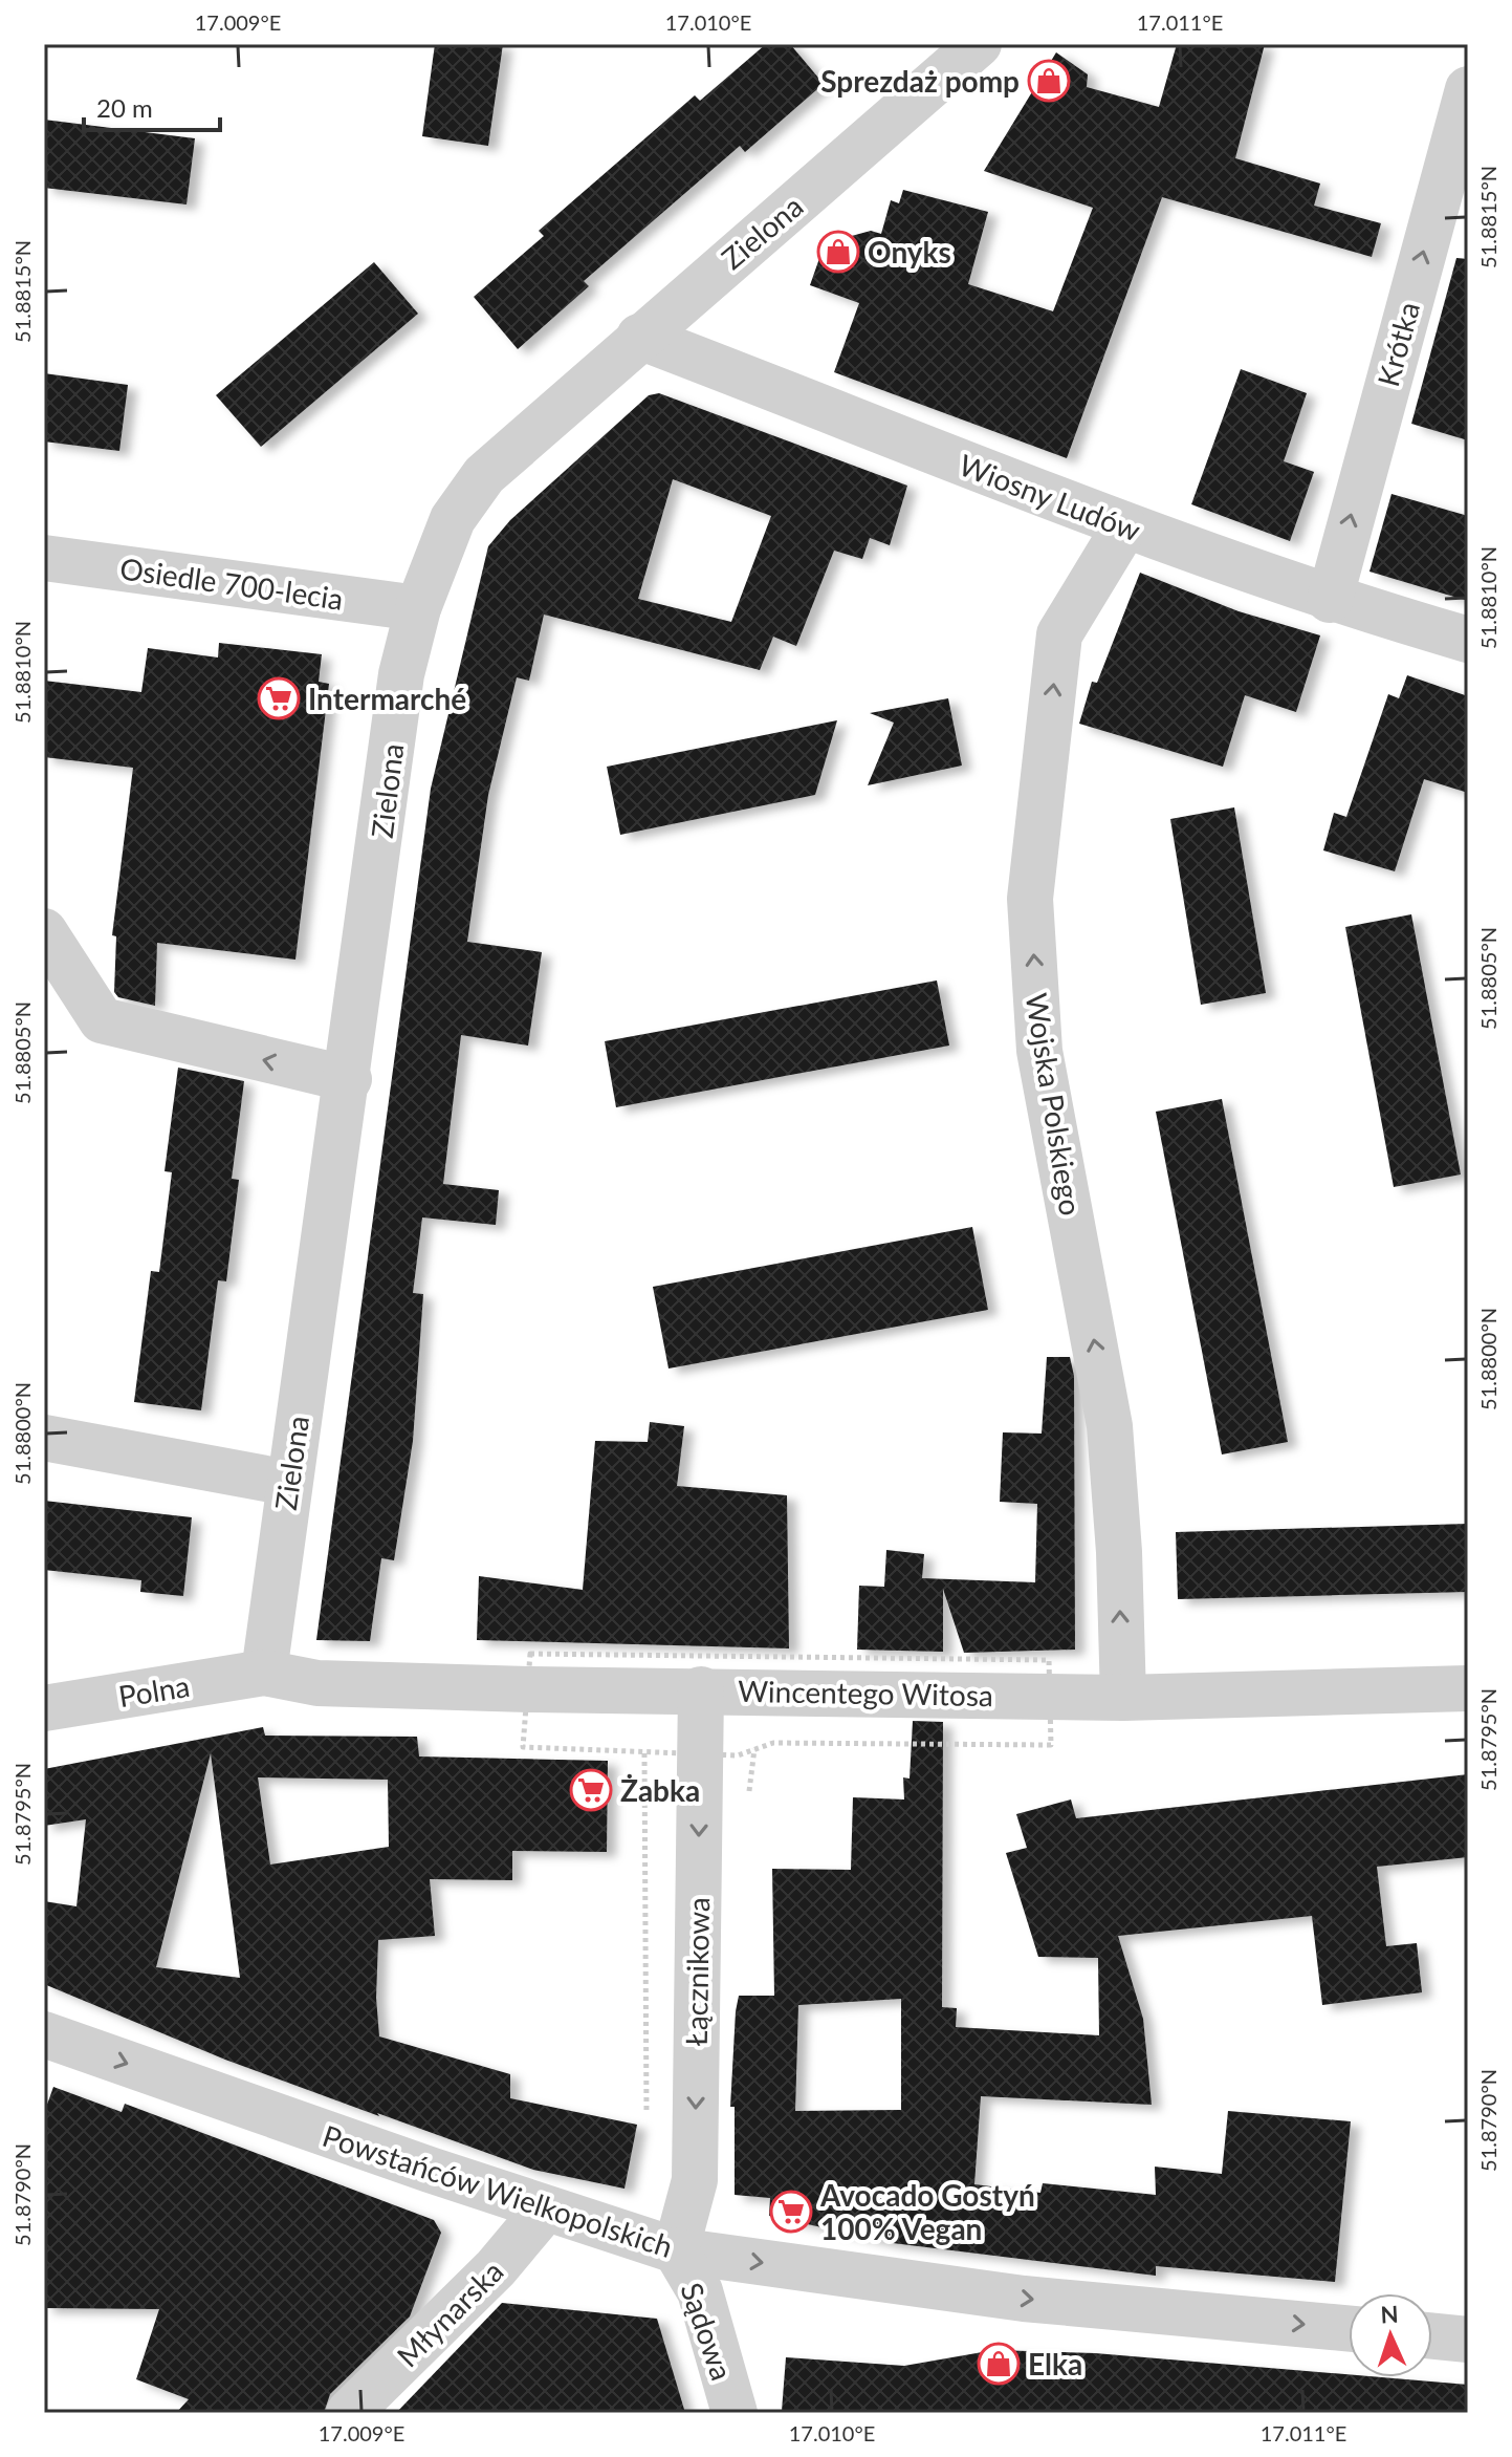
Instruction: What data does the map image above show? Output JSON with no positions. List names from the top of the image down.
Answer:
{
  "streets": {
    "street": [
      "Zielona",
      "Krótka",
      "Wiosny Ludów",
      "Osiedle 700-lecia",
      "Wojska Polskiego",
      "Polna",
      "Wincentego Witosa",
      "Łącznikowa",
      "Powstańców Wielkopolskich",
      "Młynarska",
      "Sądowa"
    ]
  },
  "crossings": [
    ["Zielona", "Wiosny Ludów"],
    ["Zielona", "Osiedle 700-lecia"],
    ["Zielona", "Polna"],
    ["Zielona", "Wincentego Witosa"],
    ["Krótka", "Wiosny Ludów"],
    ["Wiosny Ludów", "Wojska Polskiego"],
    ["Wojska Polskiego", "Wincentego Witosa"],
    ["Polna", "Wincentego Witosa"],
    ["Wincentego Witosa", "Łącznikowa"],
    ["Łącznikowa", "Powstańców Wielkopolskich"],
    ["Łącznikowa", "Sądowa"],
    ["Powstańców Wielkopolskich", "Młynarska"],
    ["Powstańców Wielkopolskich", "Sądowa"]
  ],
  "one_way": [
    "Krótka",
    "Wojska Polskiego",
    "Łącznikowa",
    "Powstańców Wielkopolskich"
  ],
  "places": {
    "shop": ["Sprezdaż pomp", "Onyks", "Elka"],
    "supermarket": ["Intermarché", "Żabka", "Avocado Gostyń 100% Vegan"]
  },
  "scale_bar": "20 m",
  "north": "top",
  "coordinates": [
    "17.009°E",
    "17.010°E",
    "17.011°E",
    "51.8815°N",
    "51.8810°N",
    "51.8805°N",
    "51.8800°N",
    "51.8795°N",
    "51.8790°N"
  ]
}
